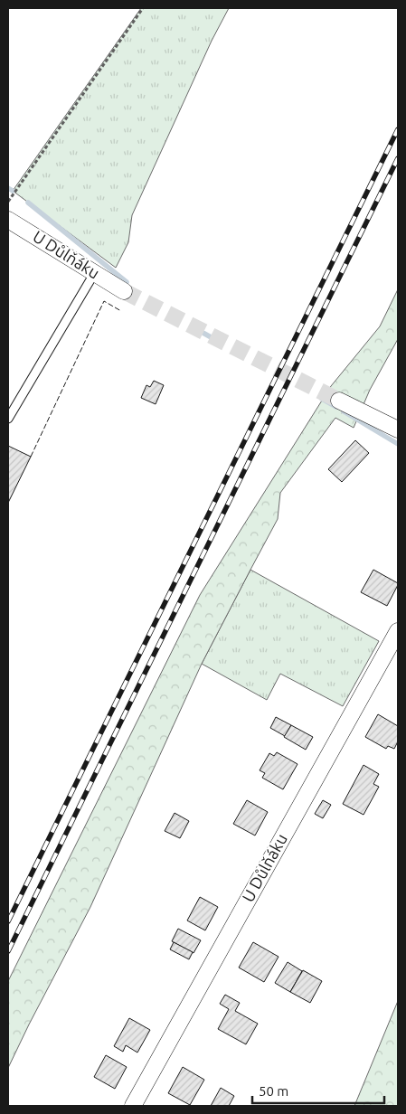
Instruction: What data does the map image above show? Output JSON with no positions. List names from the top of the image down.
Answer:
{
  "streets": {
    "street": ["U Důlňáku"]
  },
  "scale_bar": "50 m"
}
